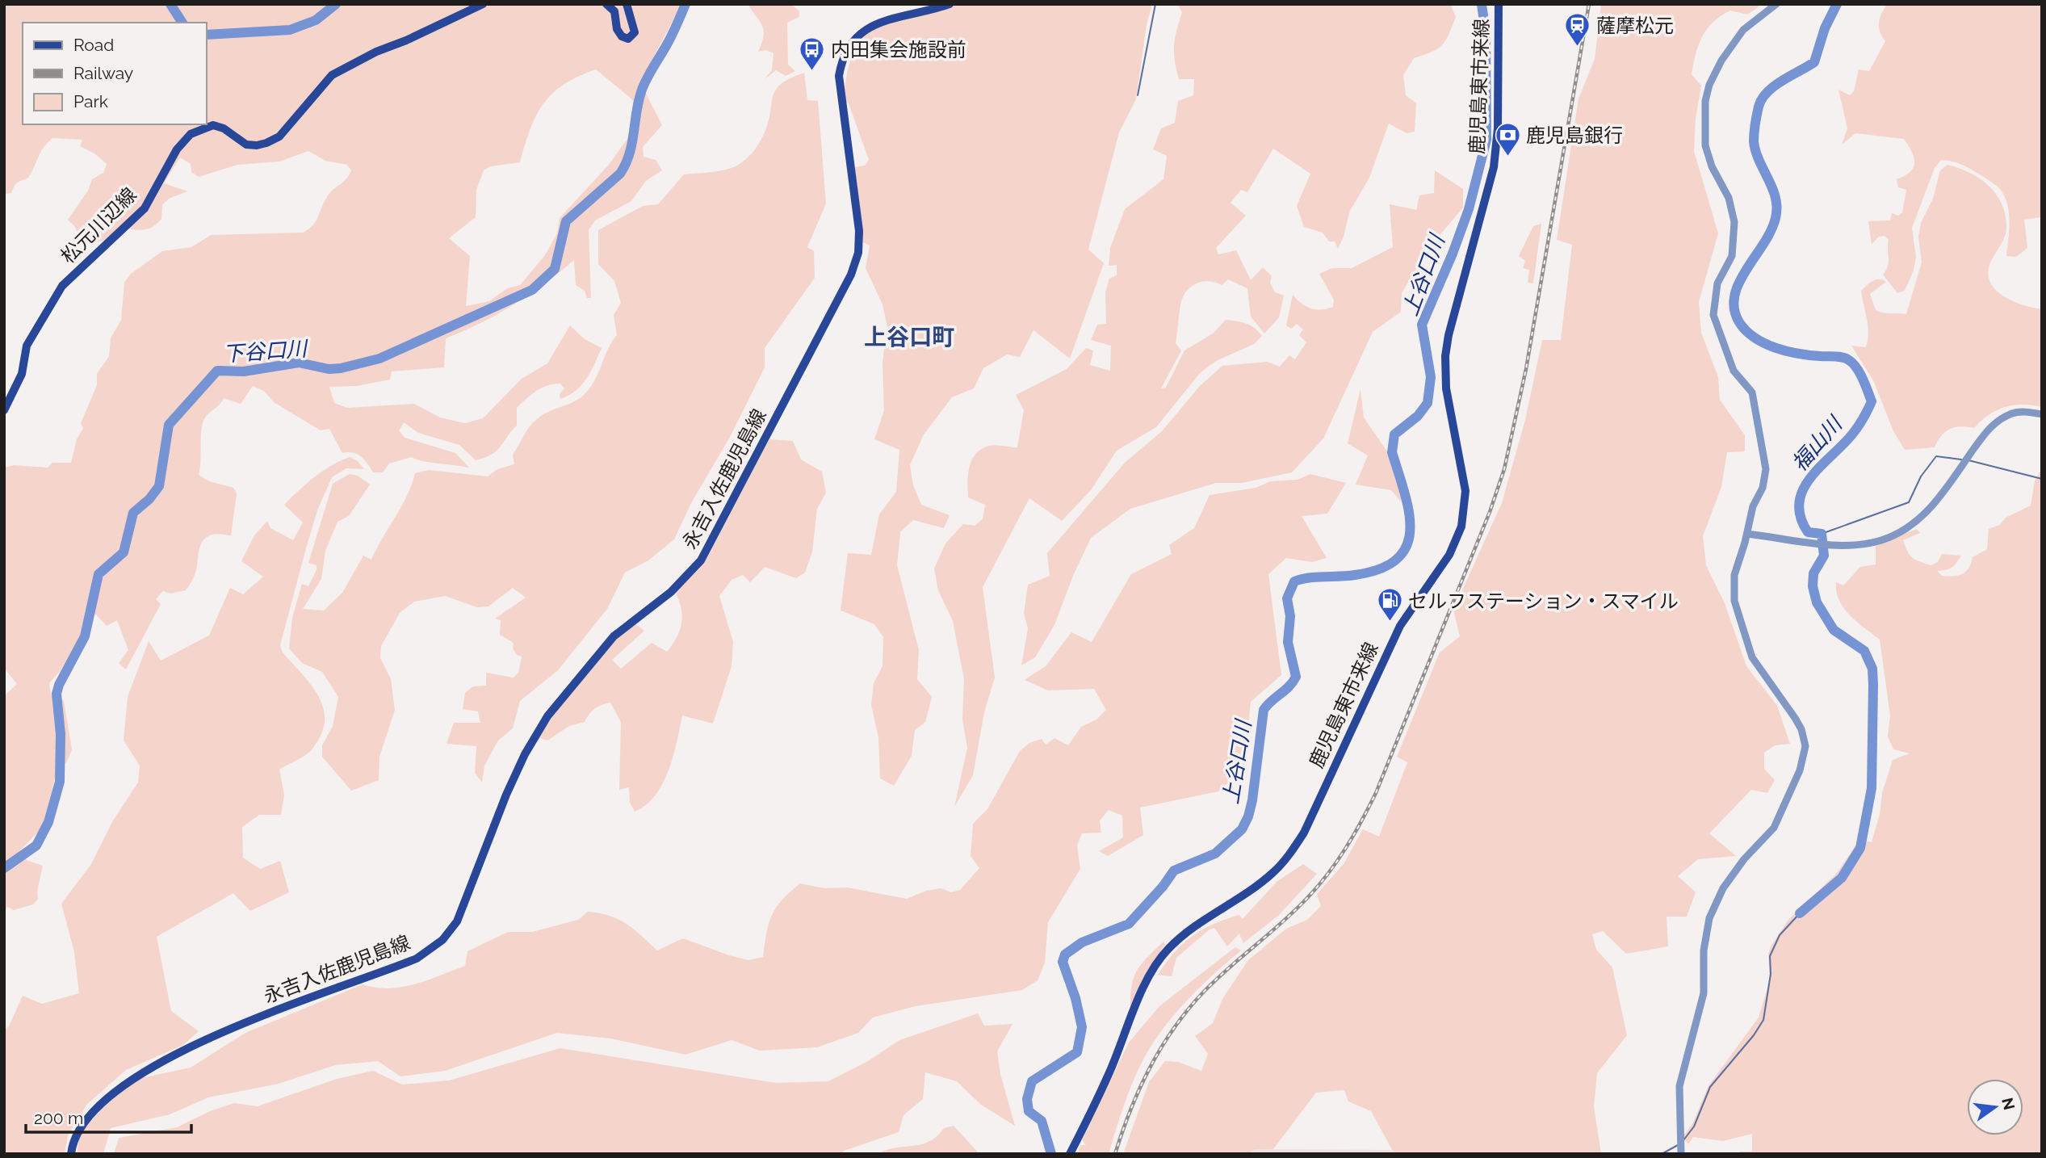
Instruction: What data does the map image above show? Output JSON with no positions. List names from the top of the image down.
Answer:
{
  "streets": {
    "main road": ["鹿児島東市来線", "松元川辺線", "永吉入佐鹿児島線"]
  },
  "districts": ["上谷口町"],
  "water": ["上谷口川", "下谷口川", "福山川"],
  "places": {
    "station": ["薩摩松元"],
    "bus stop": ["内田集会施設前"],
    "bank": ["鹿児島銀行"],
    "fuel station": ["セルフステーション・スマイル"]
  },
  "legend": ["Road", "Railway", "Park"],
  "scale_bar": "200 m",
  "north": "right"
}
